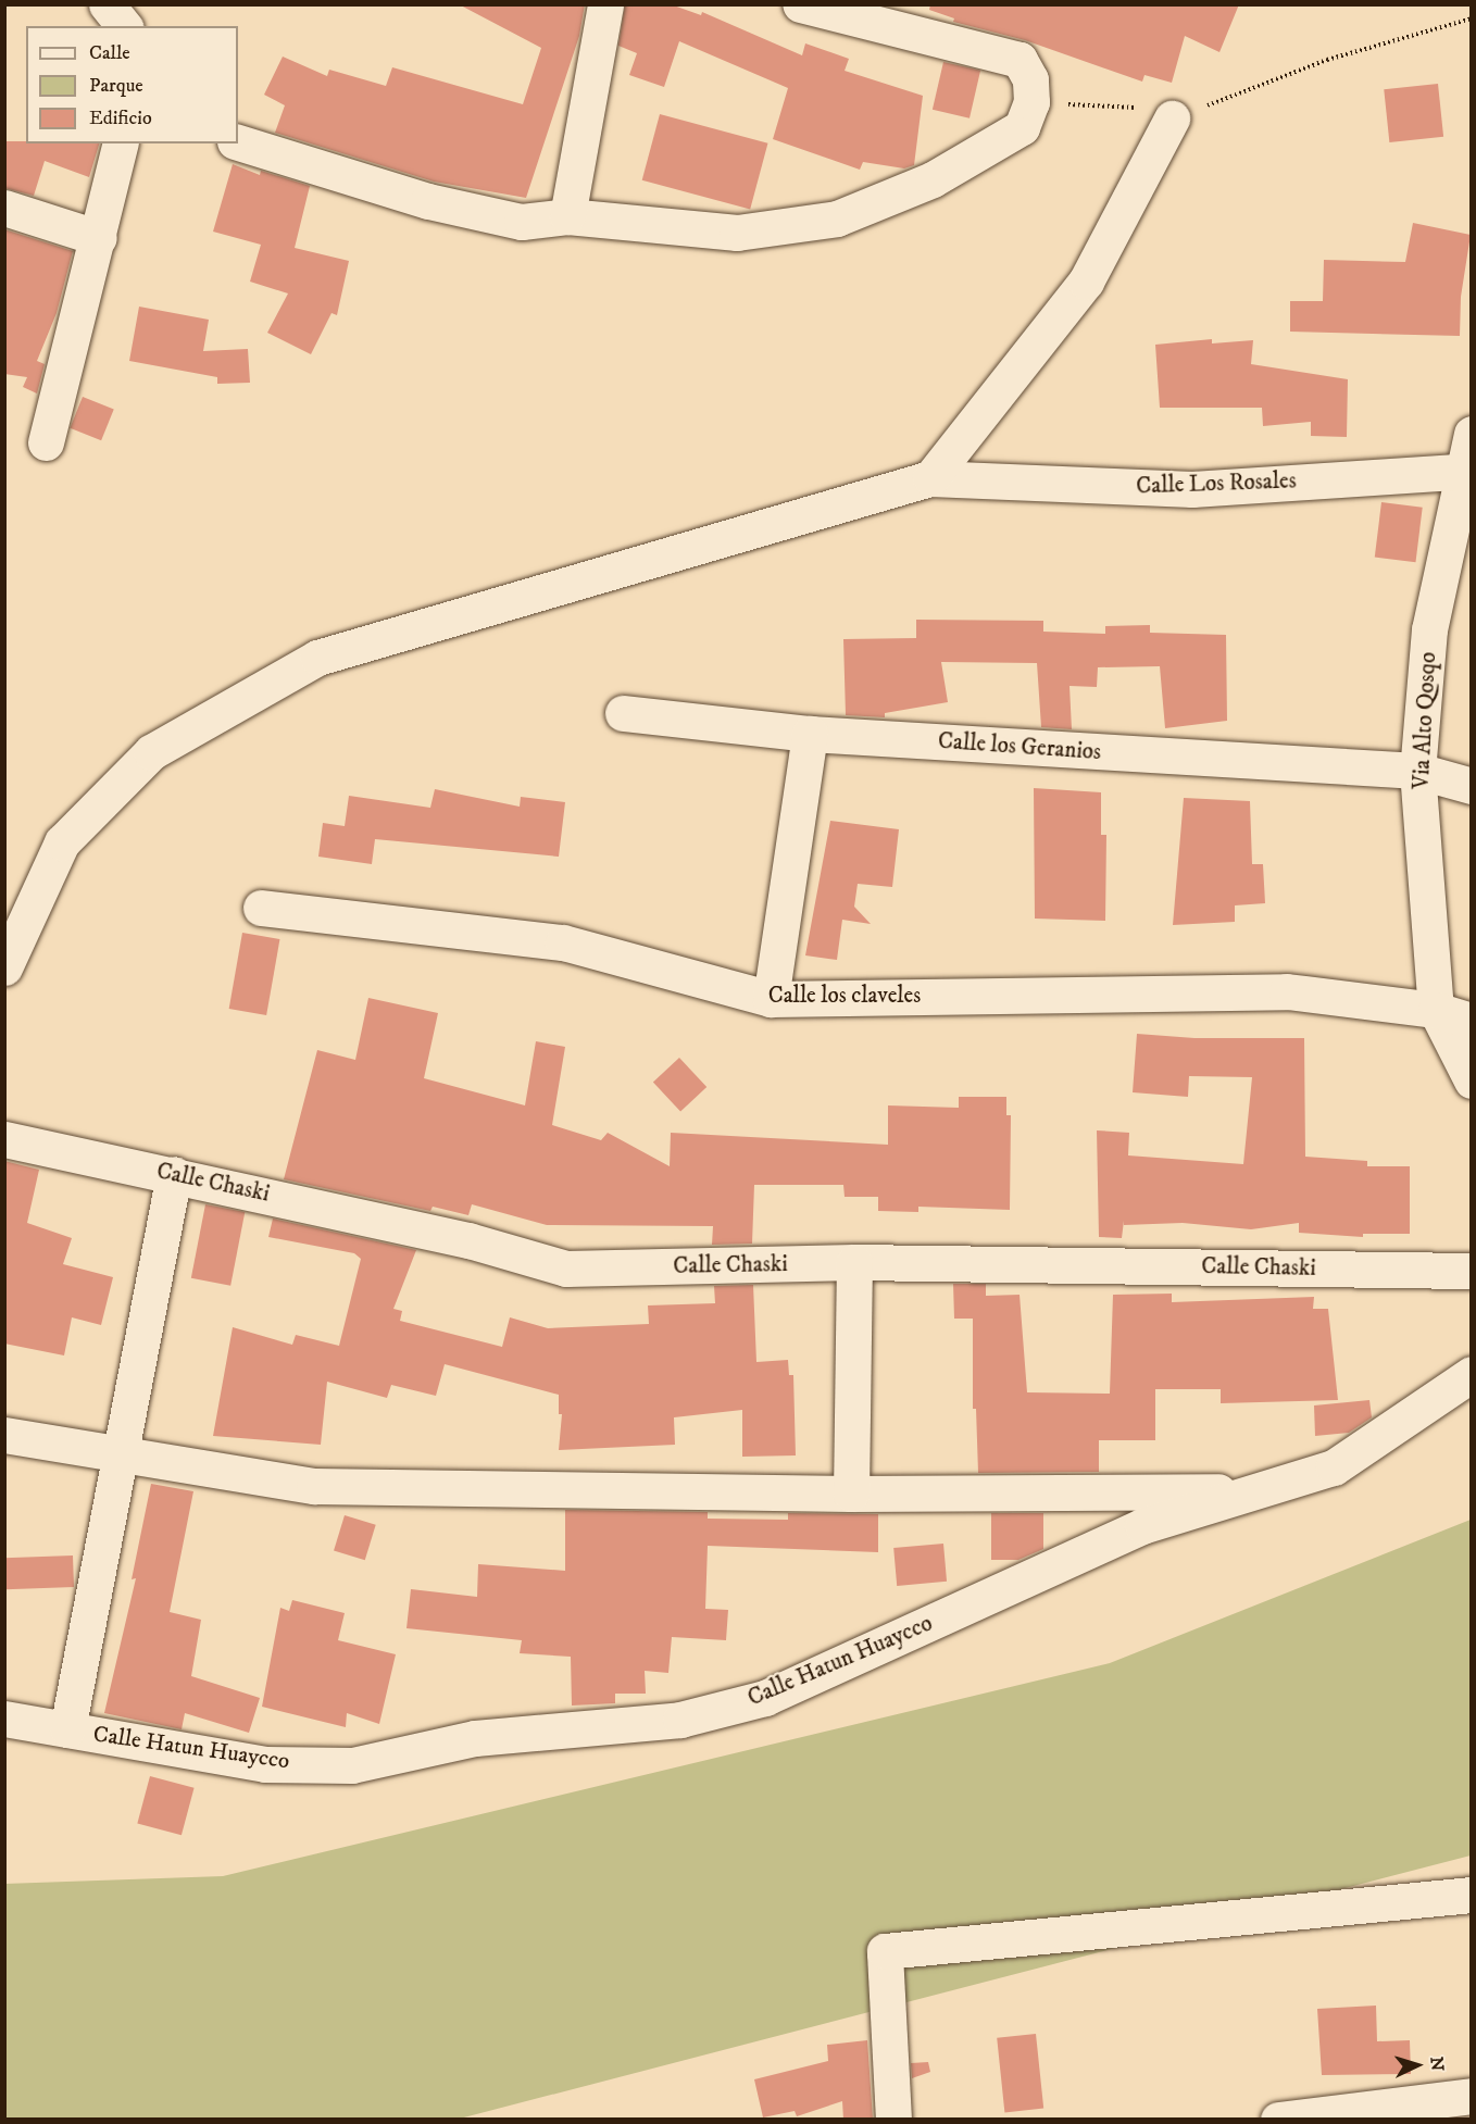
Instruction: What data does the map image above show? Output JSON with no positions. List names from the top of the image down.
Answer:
{
  "streets": {
    "street": [
      "Calle Los Rosales",
      "Via Alto Qosqo",
      "Calle los Geranios",
      "Calle los claveles",
      "Calle Chaski",
      "Calle Hatun Huaycco"
    ]
  },
  "crossings": [
    ["Calle Los Rosales", "Via Alto Qosqo"],
    ["Via Alto Qosqo", "Calle los Geranios"],
    ["Via Alto Qosqo", "Calle los claveles"]
  ],
  "legend": ["Calle", "Parque", "Edificio"],
  "north": "right"
}
